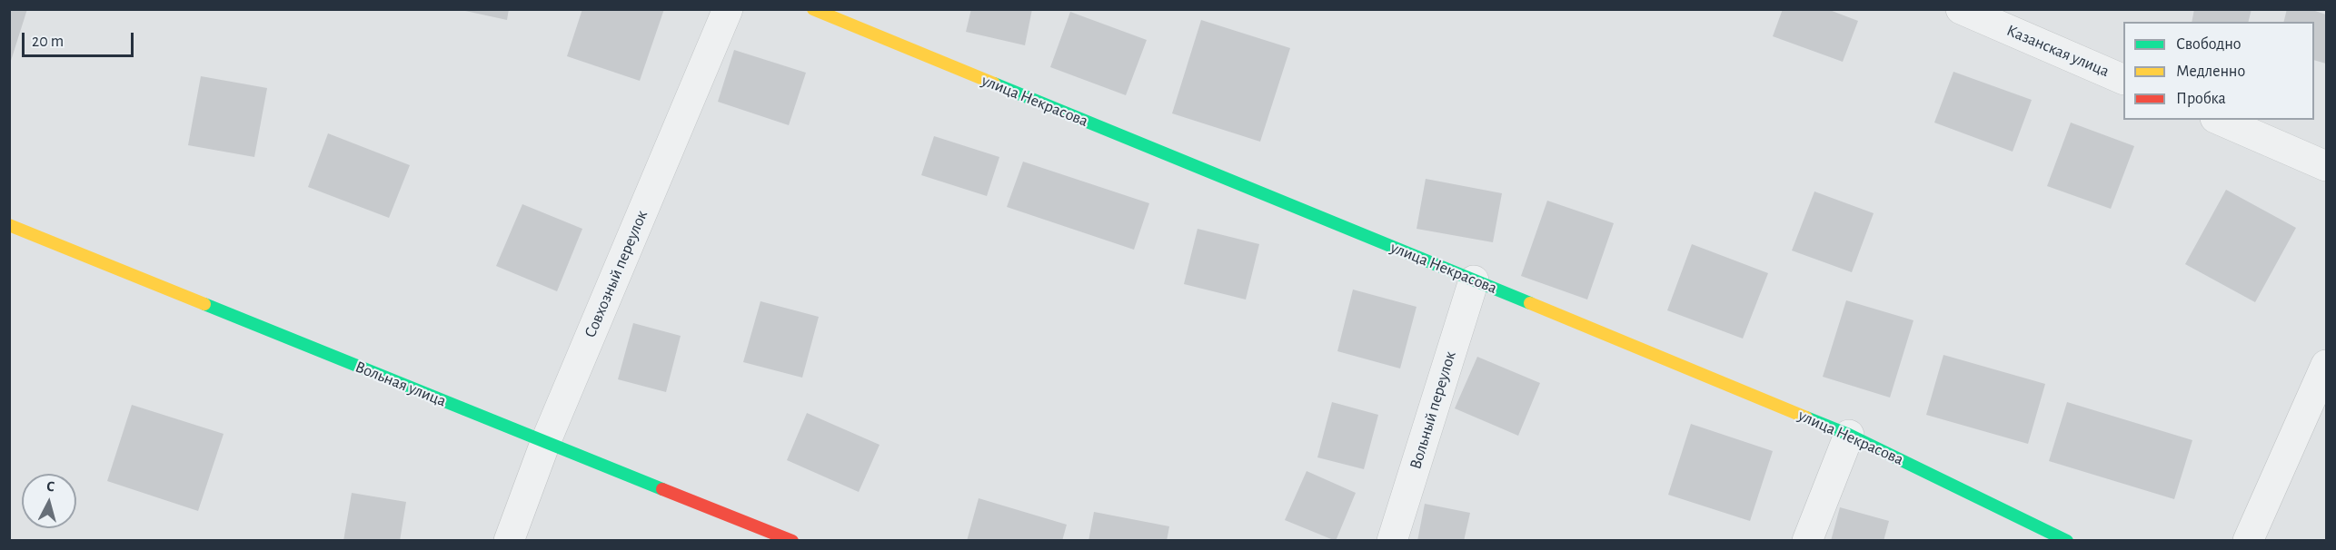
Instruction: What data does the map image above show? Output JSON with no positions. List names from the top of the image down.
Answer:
{
  "streets": {
    "street": [
      "Казанская улица",
      "улица Некрасова",
      "Совхозный переулок",
      "Вольная улица",
      "Вольный переулок"
    ]
  },
  "crossings": [
    ["улица Некрасова", "Вольный переулок"],
    ["Совхозный переулок", "Вольная улица"]
  ],
  "legend": ["Свободно", "Медленно", "Пробка"],
  "scale_bar": "20 m",
  "north": "top"
}
